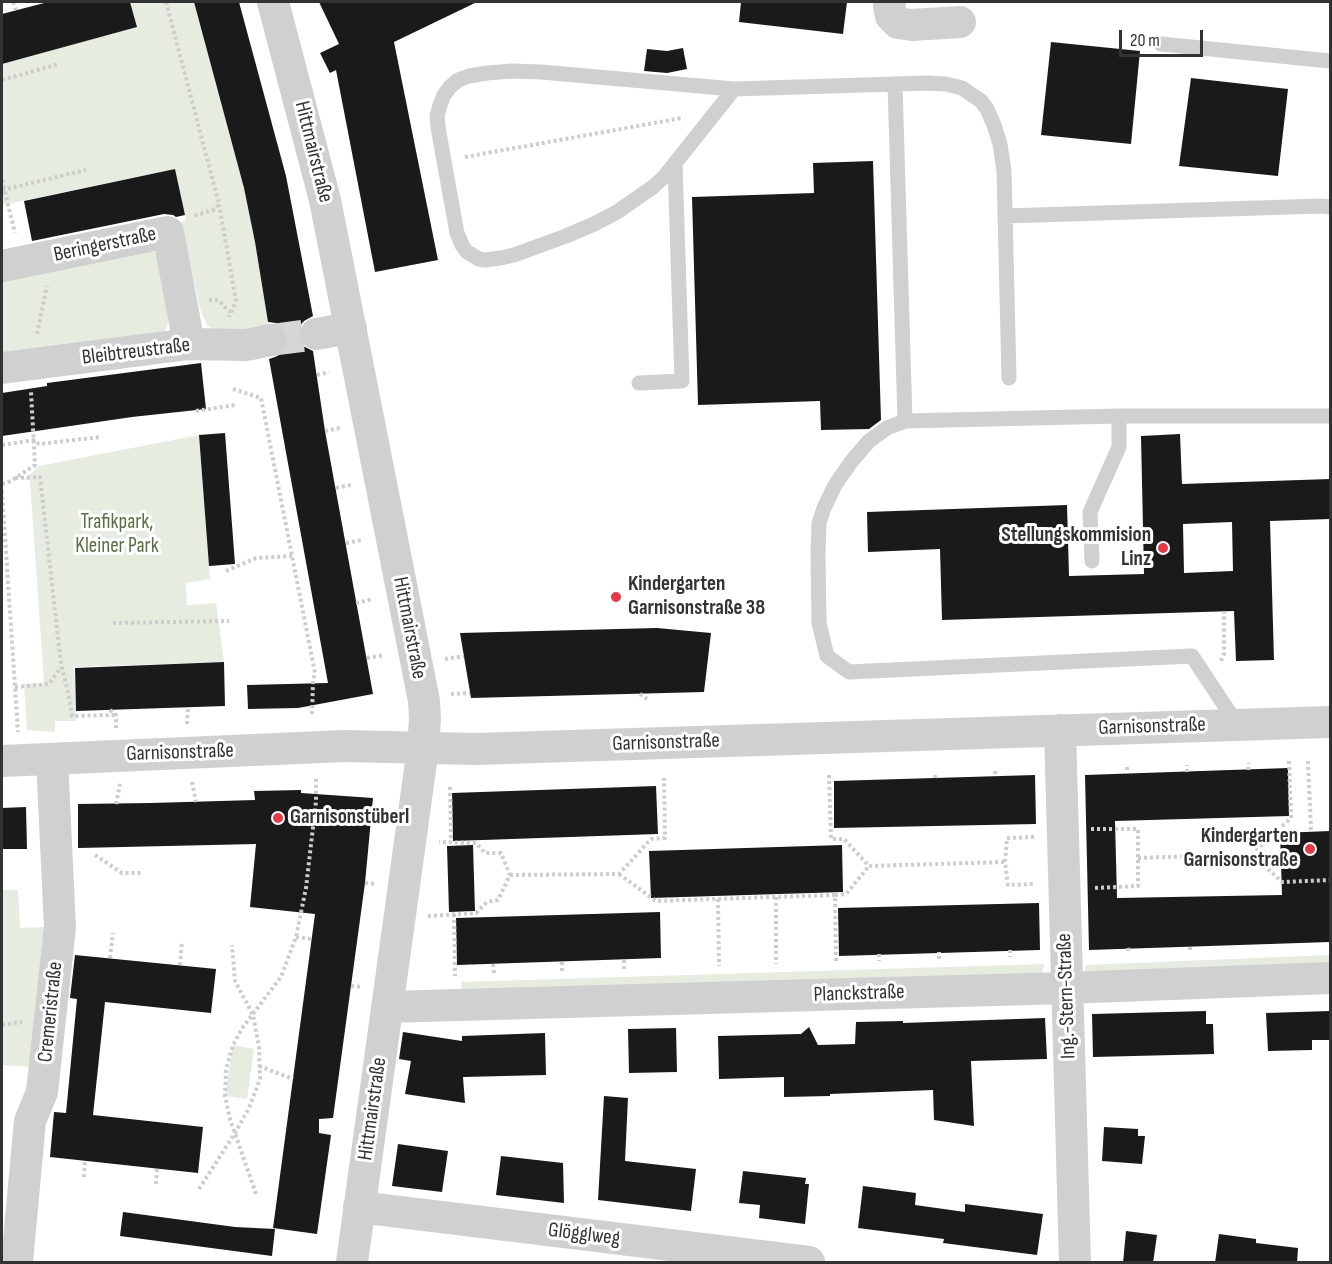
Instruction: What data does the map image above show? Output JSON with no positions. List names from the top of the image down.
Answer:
{
  "streets": {
    "street": [
      "Hittmairstraße",
      "Beringerstraße",
      "Bleibtreustraße",
      "Garnisonstraße",
      "Planckstraße",
      "Ing.-Stern-Straße",
      "Cremeristraße",
      "Glögglweg"
    ]
  },
  "crossings": [
    ["Hittmairstraße", "Garnisonstraße"],
    ["Hittmairstraße", "Planckstraße"],
    ["Hittmairstraße", "Glögglweg"],
    ["Beringerstraße", "Bleibtreustraße"],
    ["Garnisonstraße", "Ing.-Stern-Straße"],
    ["Garnisonstraße", "Cremeristraße"],
    ["Planckstraße", "Ing.-Stern-Straße"]
  ],
  "parks": ["Trafikpark, Kleiner Park"],
  "places": [
    "Stellungskommision Linz",
    "Kindergarten Garnisonstraße 38",
    "Garnisonstüberl",
    "Kindergarten Garnisonstraße"
  ],
  "scale_bar": "20 m"
}
